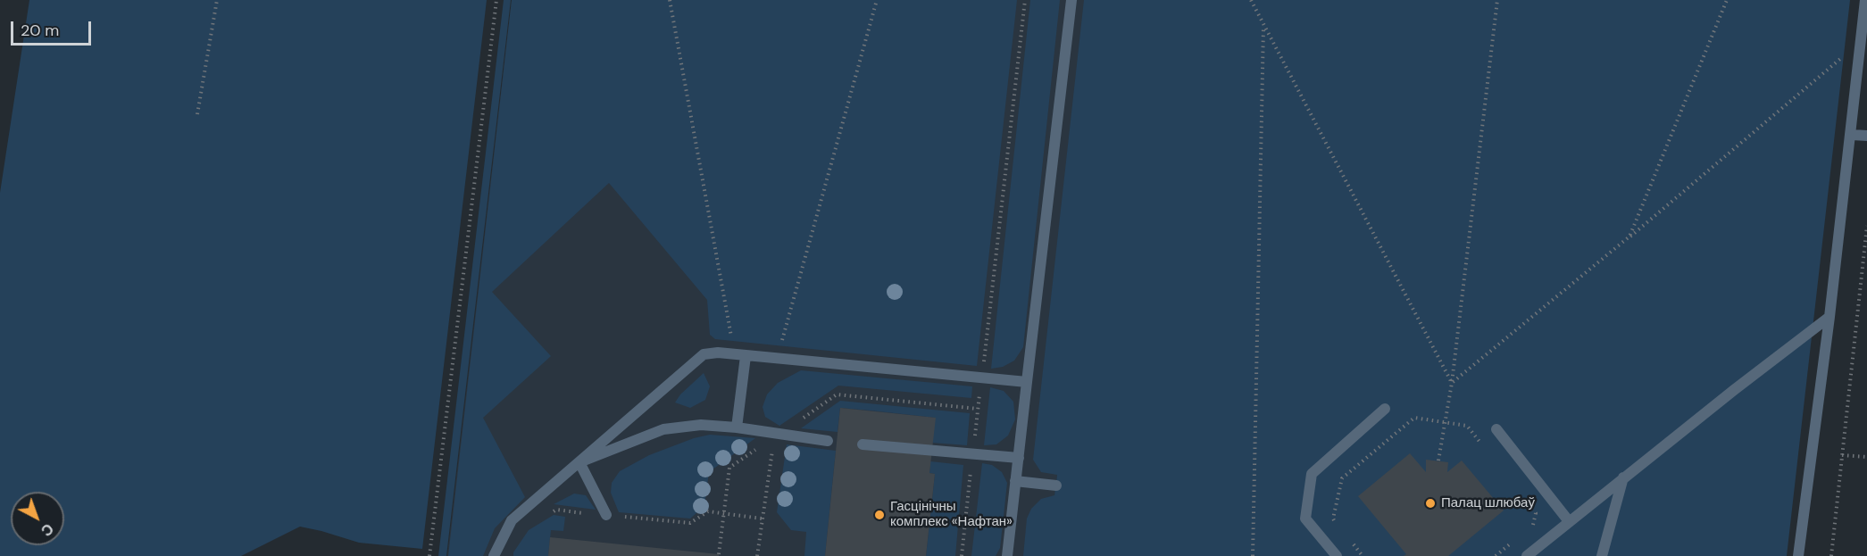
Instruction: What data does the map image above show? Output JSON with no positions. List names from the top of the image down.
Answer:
{
  "places": ["Палац шлюбаў", "Гасцінічны комплекс «Нафтан»"],
  "scale_bar": "20 m",
  "north": "bottom right"
}
